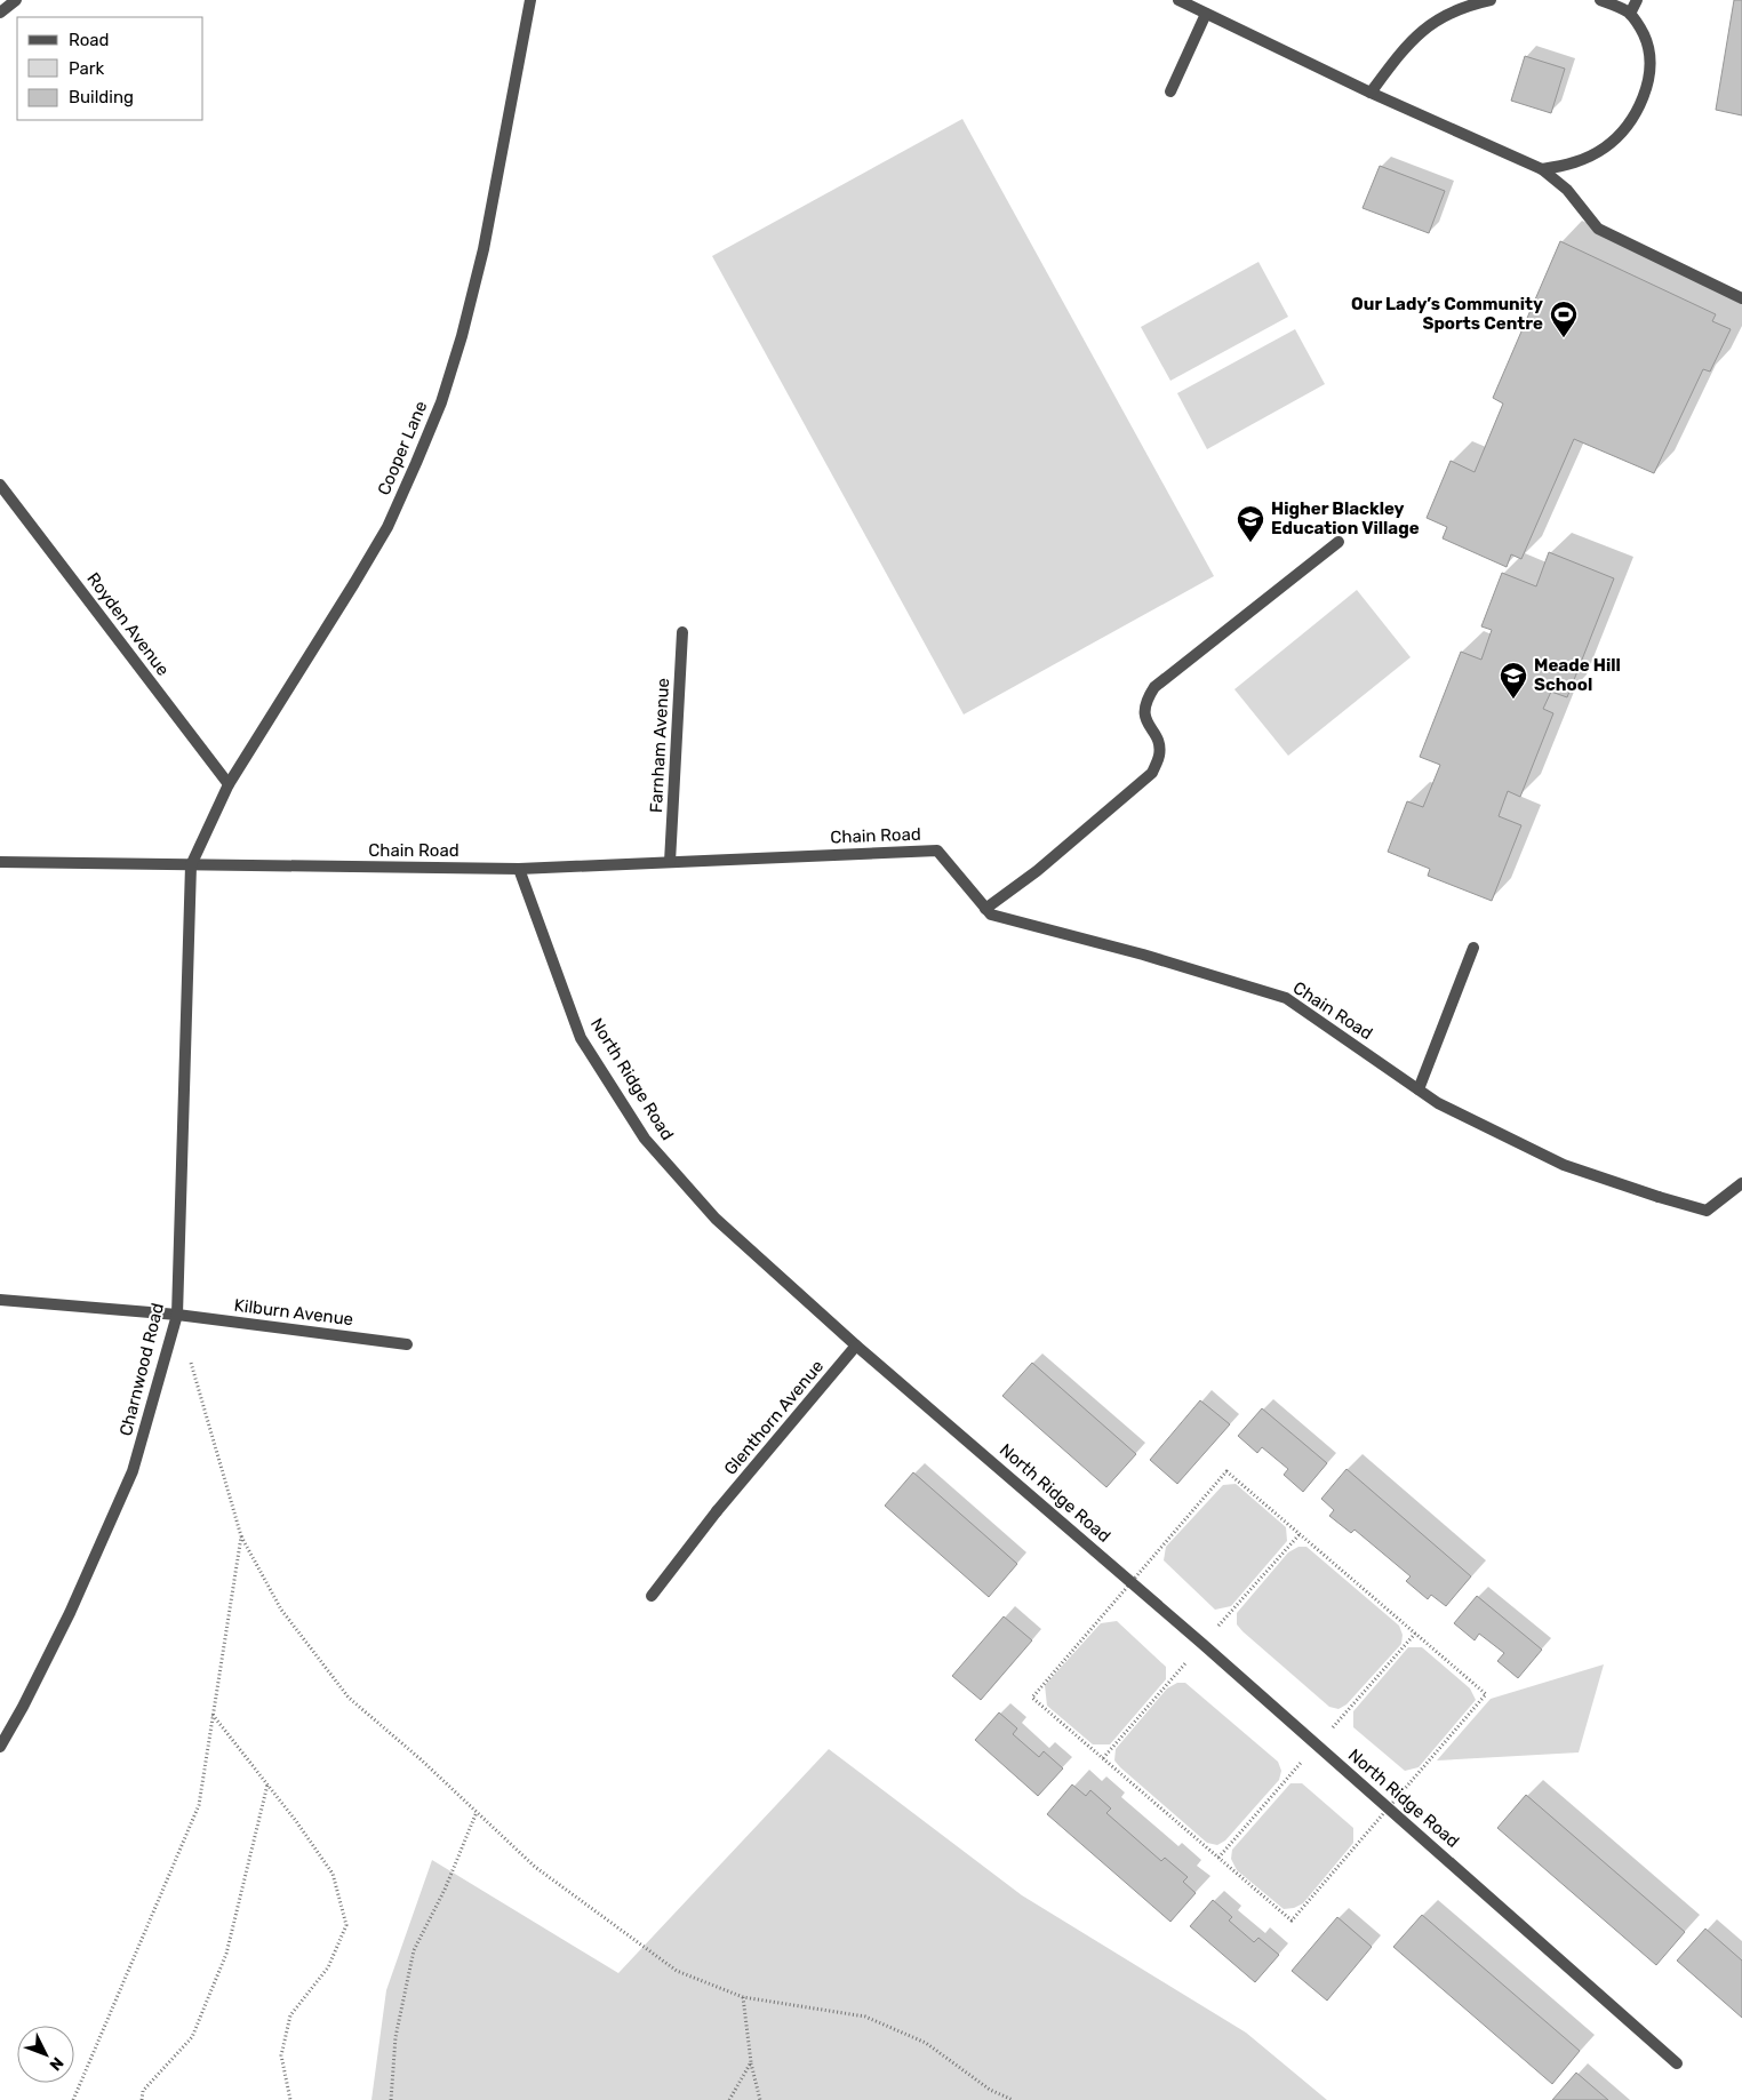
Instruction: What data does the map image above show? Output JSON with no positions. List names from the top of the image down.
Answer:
{
  "streets": {
    "street": [
      "Cooper Lane",
      "Royden Avenue",
      "Farnham Avenue",
      "Chain Road",
      "North Ridge Road",
      "Kilburn Avenue",
      "Charnwood Road",
      "Glenthorn Avenue"
    ]
  },
  "crossings": [
    ["Cooper Lane", "Royden Avenue"],
    ["Cooper Lane", "Chain Road"],
    ["Cooper Lane", "Charnwood Road"],
    ["Farnham Avenue", "Chain Road"],
    ["Chain Road", "North Ridge Road"],
    ["Chain Road", "Charnwood Road"],
    ["North Ridge Road", "Glenthorn Avenue"],
    ["Kilburn Avenue", "Charnwood Road"]
  ],
  "places": {
    "sports": ["Our Lady’s Community Sports Centre"],
    "school or university": ["Higher Blackley Education Village", "Meade Hill School"]
  },
  "legend": ["Road", "Park", "Building"],
  "north": "bottom right"
}
